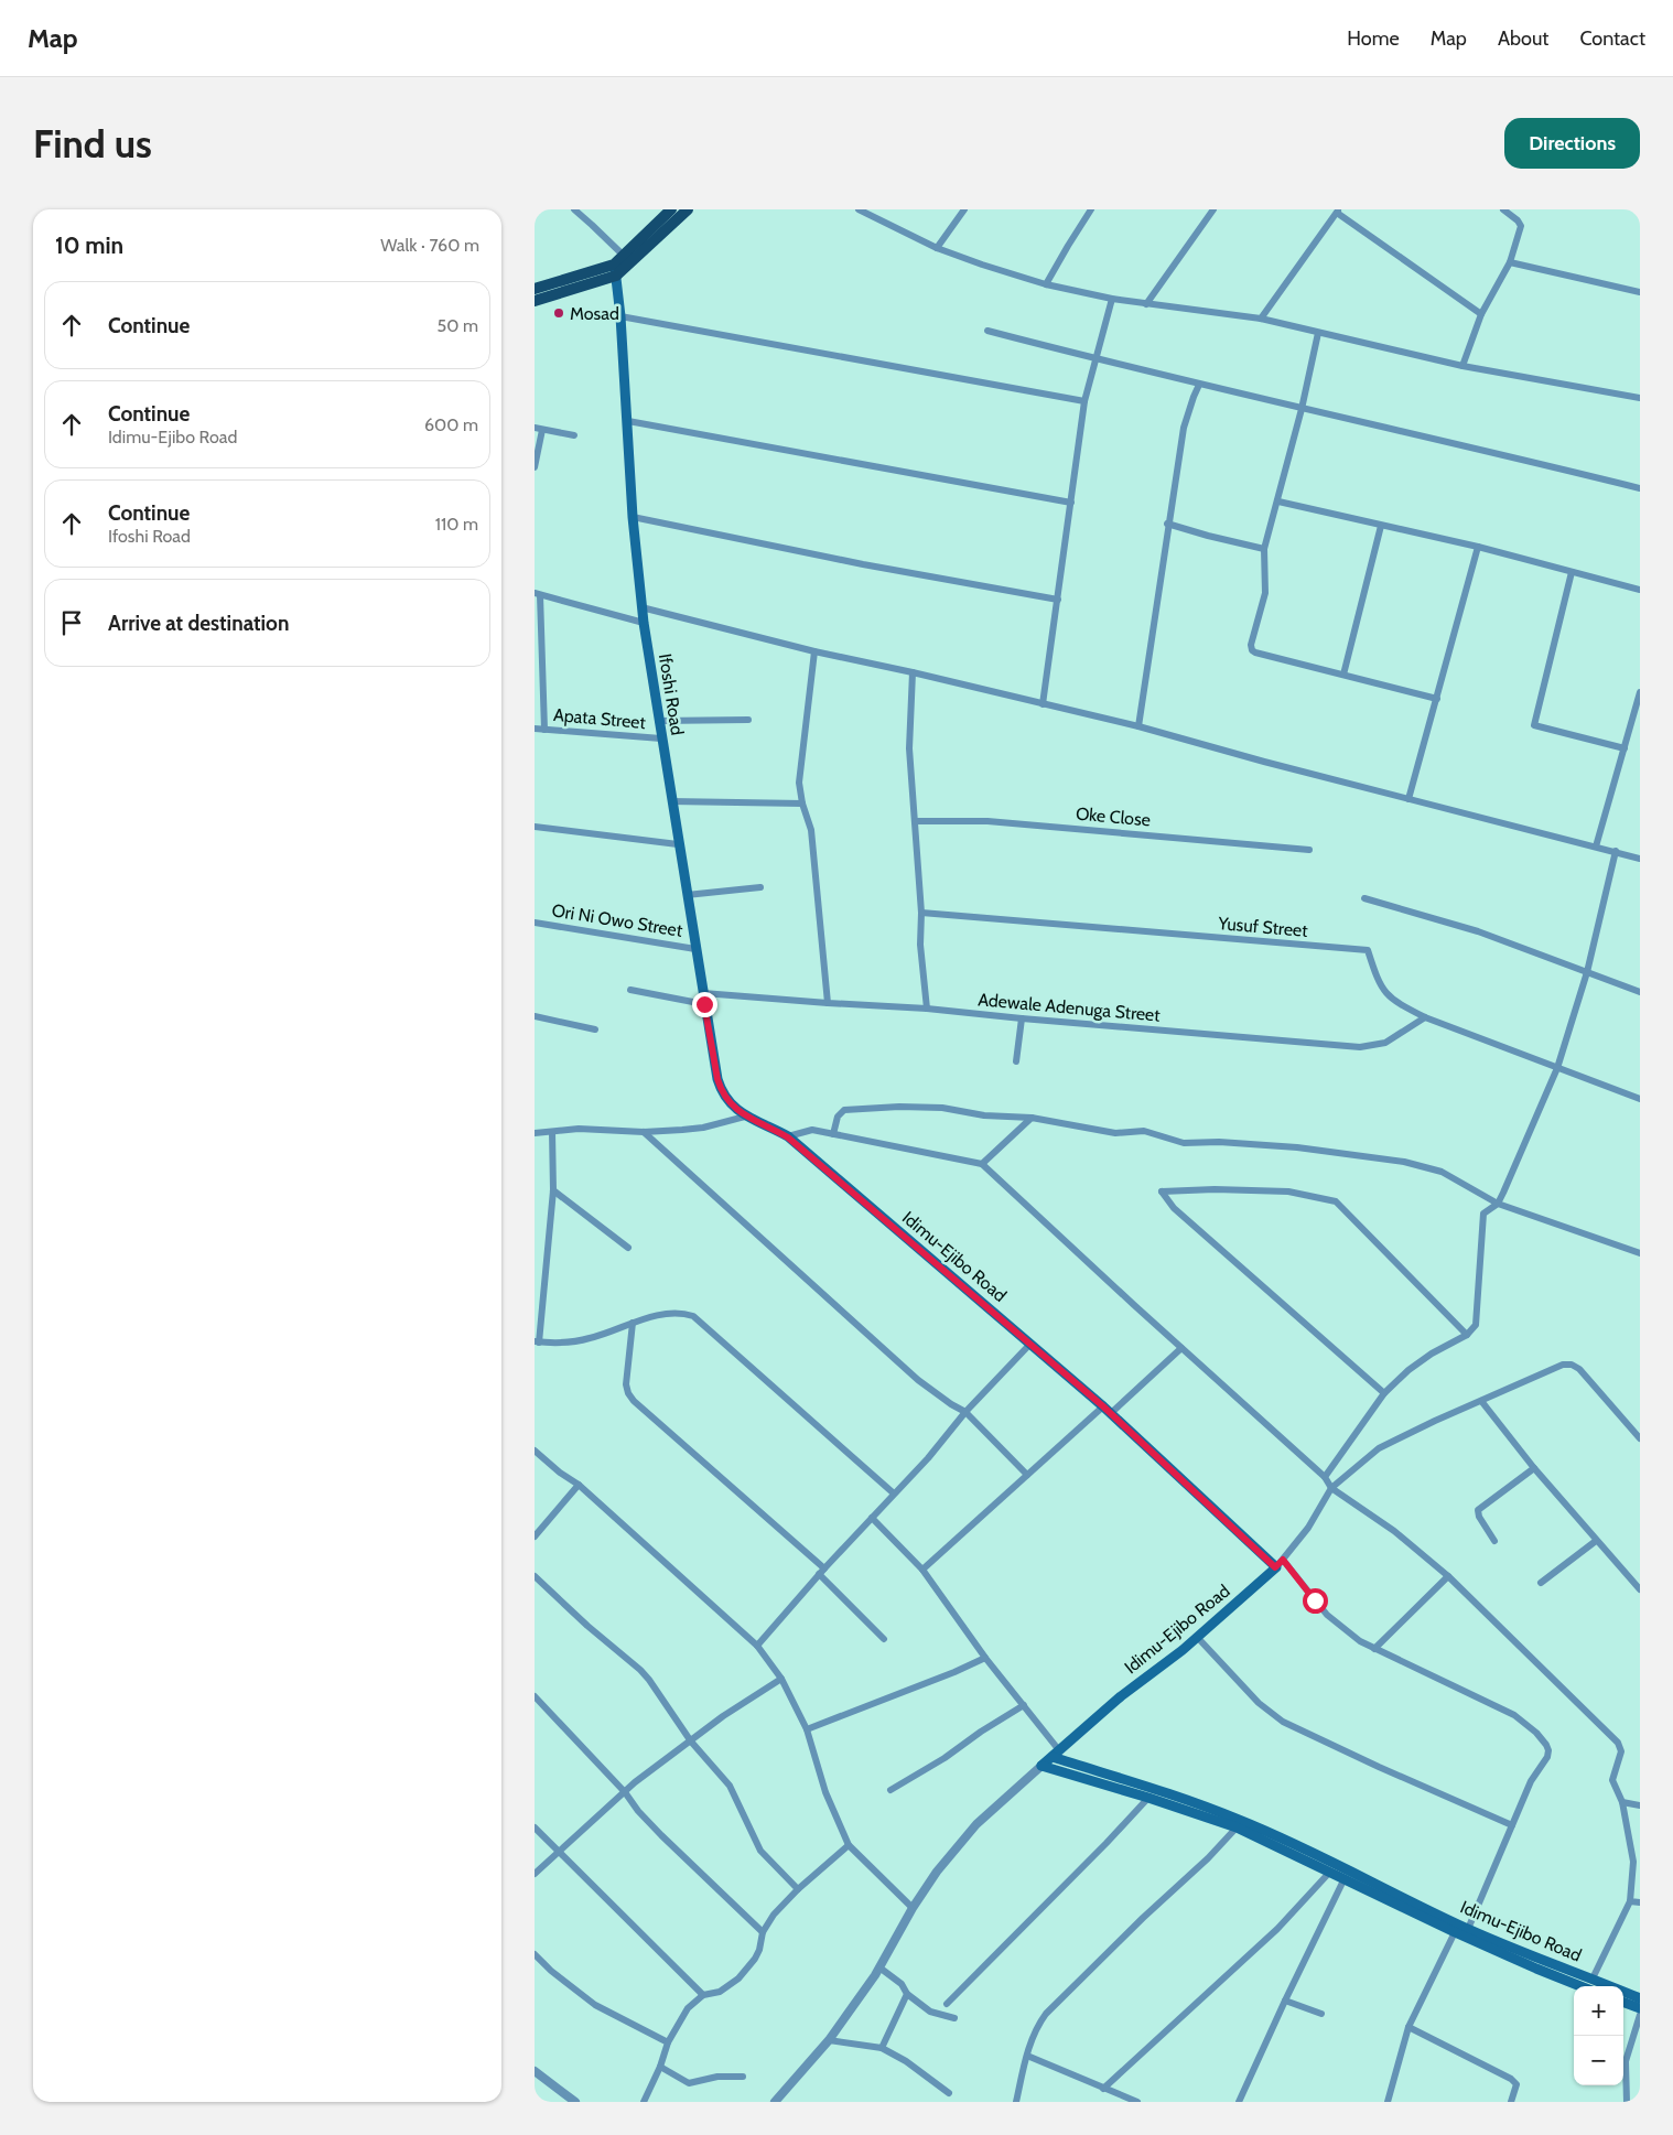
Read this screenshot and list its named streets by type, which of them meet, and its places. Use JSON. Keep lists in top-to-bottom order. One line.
{"streets":{"main road":["Ifoshi Road","Idimu-Ejibo Road"],"street":["Apata Street","Oke Close","Ori Ni Owo Street","Yusuf Street","Adewale Adenuga Street"]},"crossings":[["Ifoshi Road","Apata Street"],["Ifoshi Road","Ori Ni Owo Street"],["Ifoshi Road","Adewale Adenuga Street"],["Ifoshi Road","Idimu-Ejibo Road"],["Yusuf Street","Adewale Adenuga Street"]],"places":["Mosad"],"page":{"header":"Map","nav":["Home","Map","About","Contact"],"buttons":"Directions","title":"Find us","heading":["10 min","Walk · 760 m"],"list":[["Continue","50 m"],["Continue","Idimu-Ejibo Road","600 m"],["Continue","Ifoshi Road","110 m"],"Arrive at destination"],"map_buttons":["+","−"]}}
